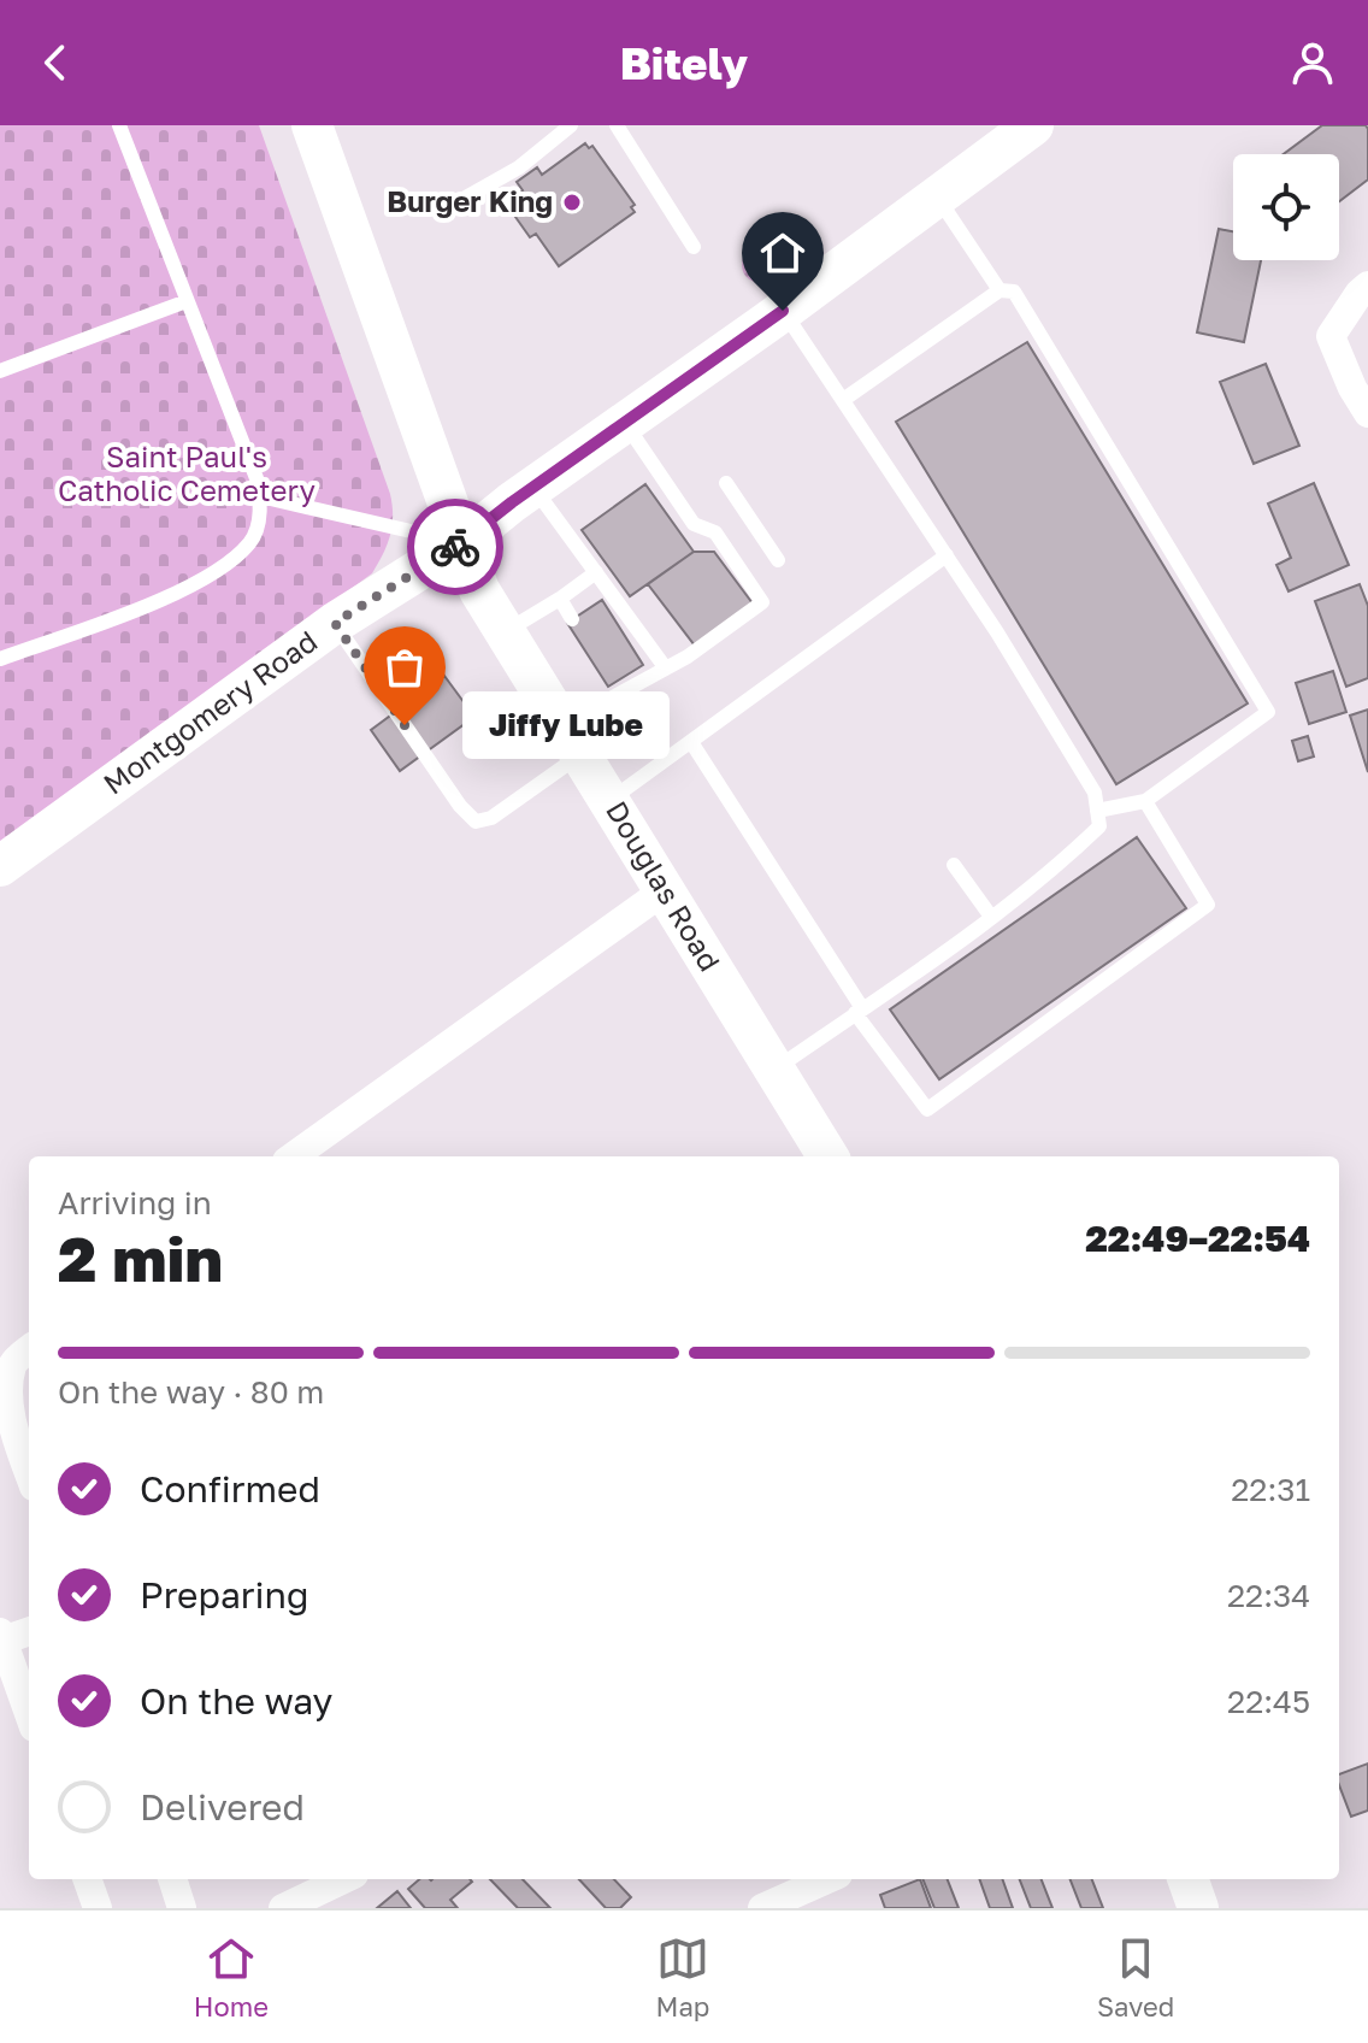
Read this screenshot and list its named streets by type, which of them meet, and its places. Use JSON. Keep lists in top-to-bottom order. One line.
{"streets":{"street":["Montgomery Road","Douglas Road"]},"crossings":[["Montgomery Road","Douglas Road"]],"parks":["Saint Paul's Catholic Cemetery"],"places":["Burger King","Jiffy Lube"],"page":{"header":"Bitely","bubble":"Jiffy Lube","heading":["2 min","Arriving in","22:49–22:54"],"bar":"On the way · 80 m","list":[["Confirmed","22:31"],["Preparing","22:34"],["On the way","22:45"],"Delivered"],"tabs":["Home","Map","Saved"]}}
